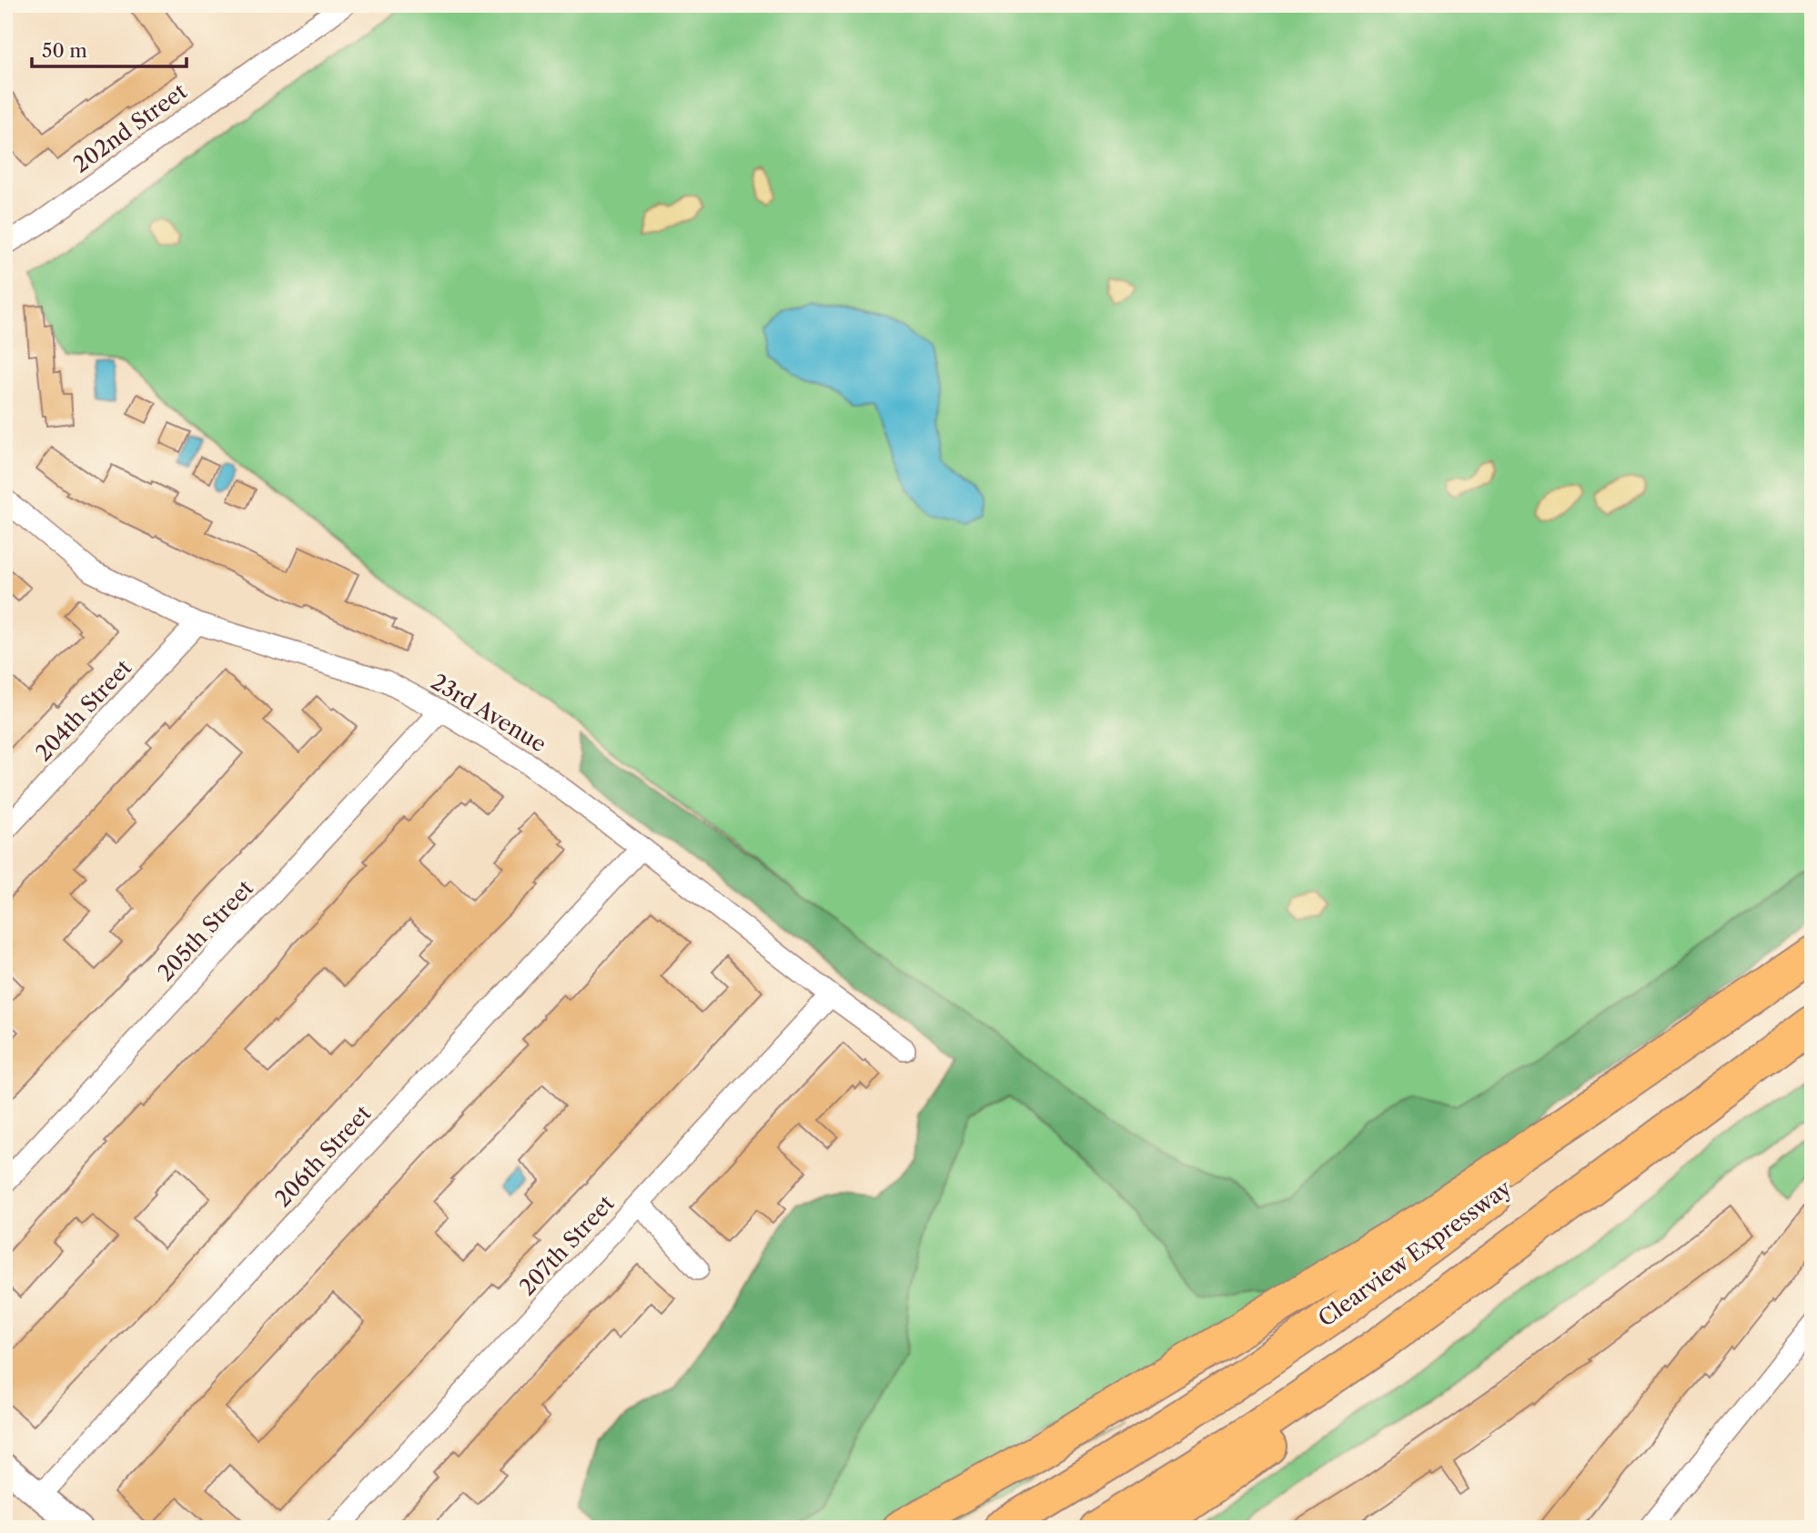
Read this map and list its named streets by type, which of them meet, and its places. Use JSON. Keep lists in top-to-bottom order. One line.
{"streets":{"highway":["Clearview Expressway"],"street":["202nd Street","204th Street","23rd Avenue","205th Street","206th Street","207th Street"]},"crossings":[["204th Street","23rd Avenue"],["23rd Avenue","205th Street"],["23rd Avenue","206th Street"],["23rd Avenue","207th Street"]],"scale_bar":"50 m"}
